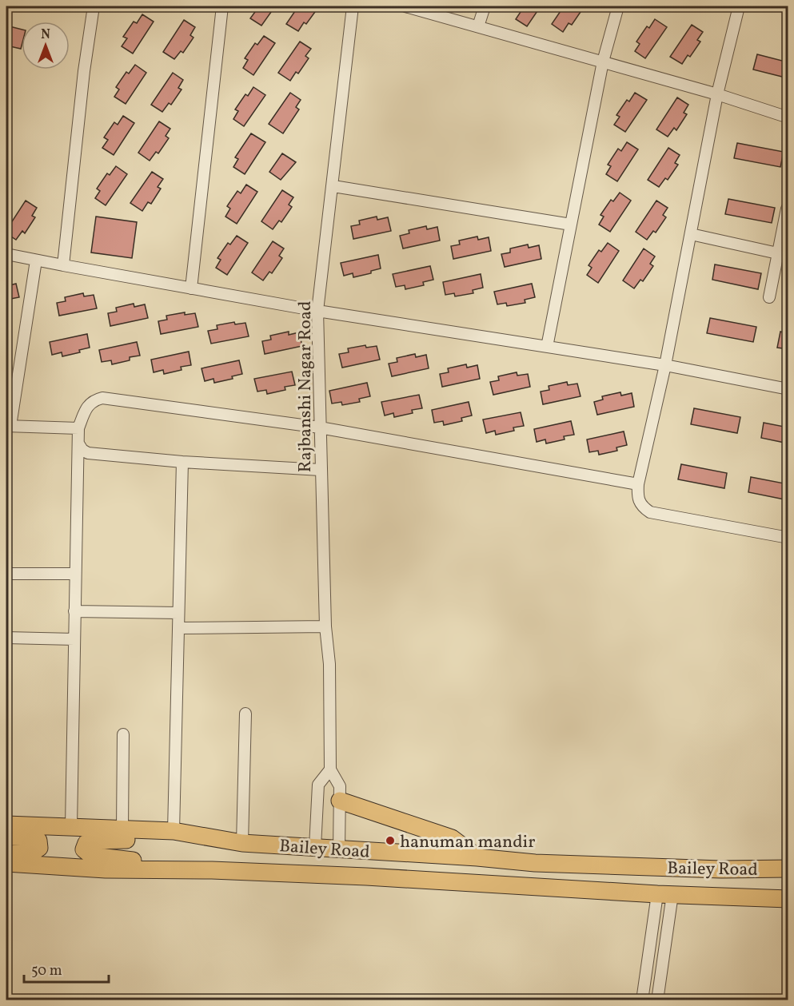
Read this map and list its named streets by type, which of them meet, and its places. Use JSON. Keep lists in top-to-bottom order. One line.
{"streets":{"highway":["Bailey Road"],"street":["Rajbanshi Nagar Road"]},"crossings":[["Rajbanshi Nagar Road","Bailey Road"]],"places":["hanuman mandir"],"scale_bar":"50 m","north":"top"}
